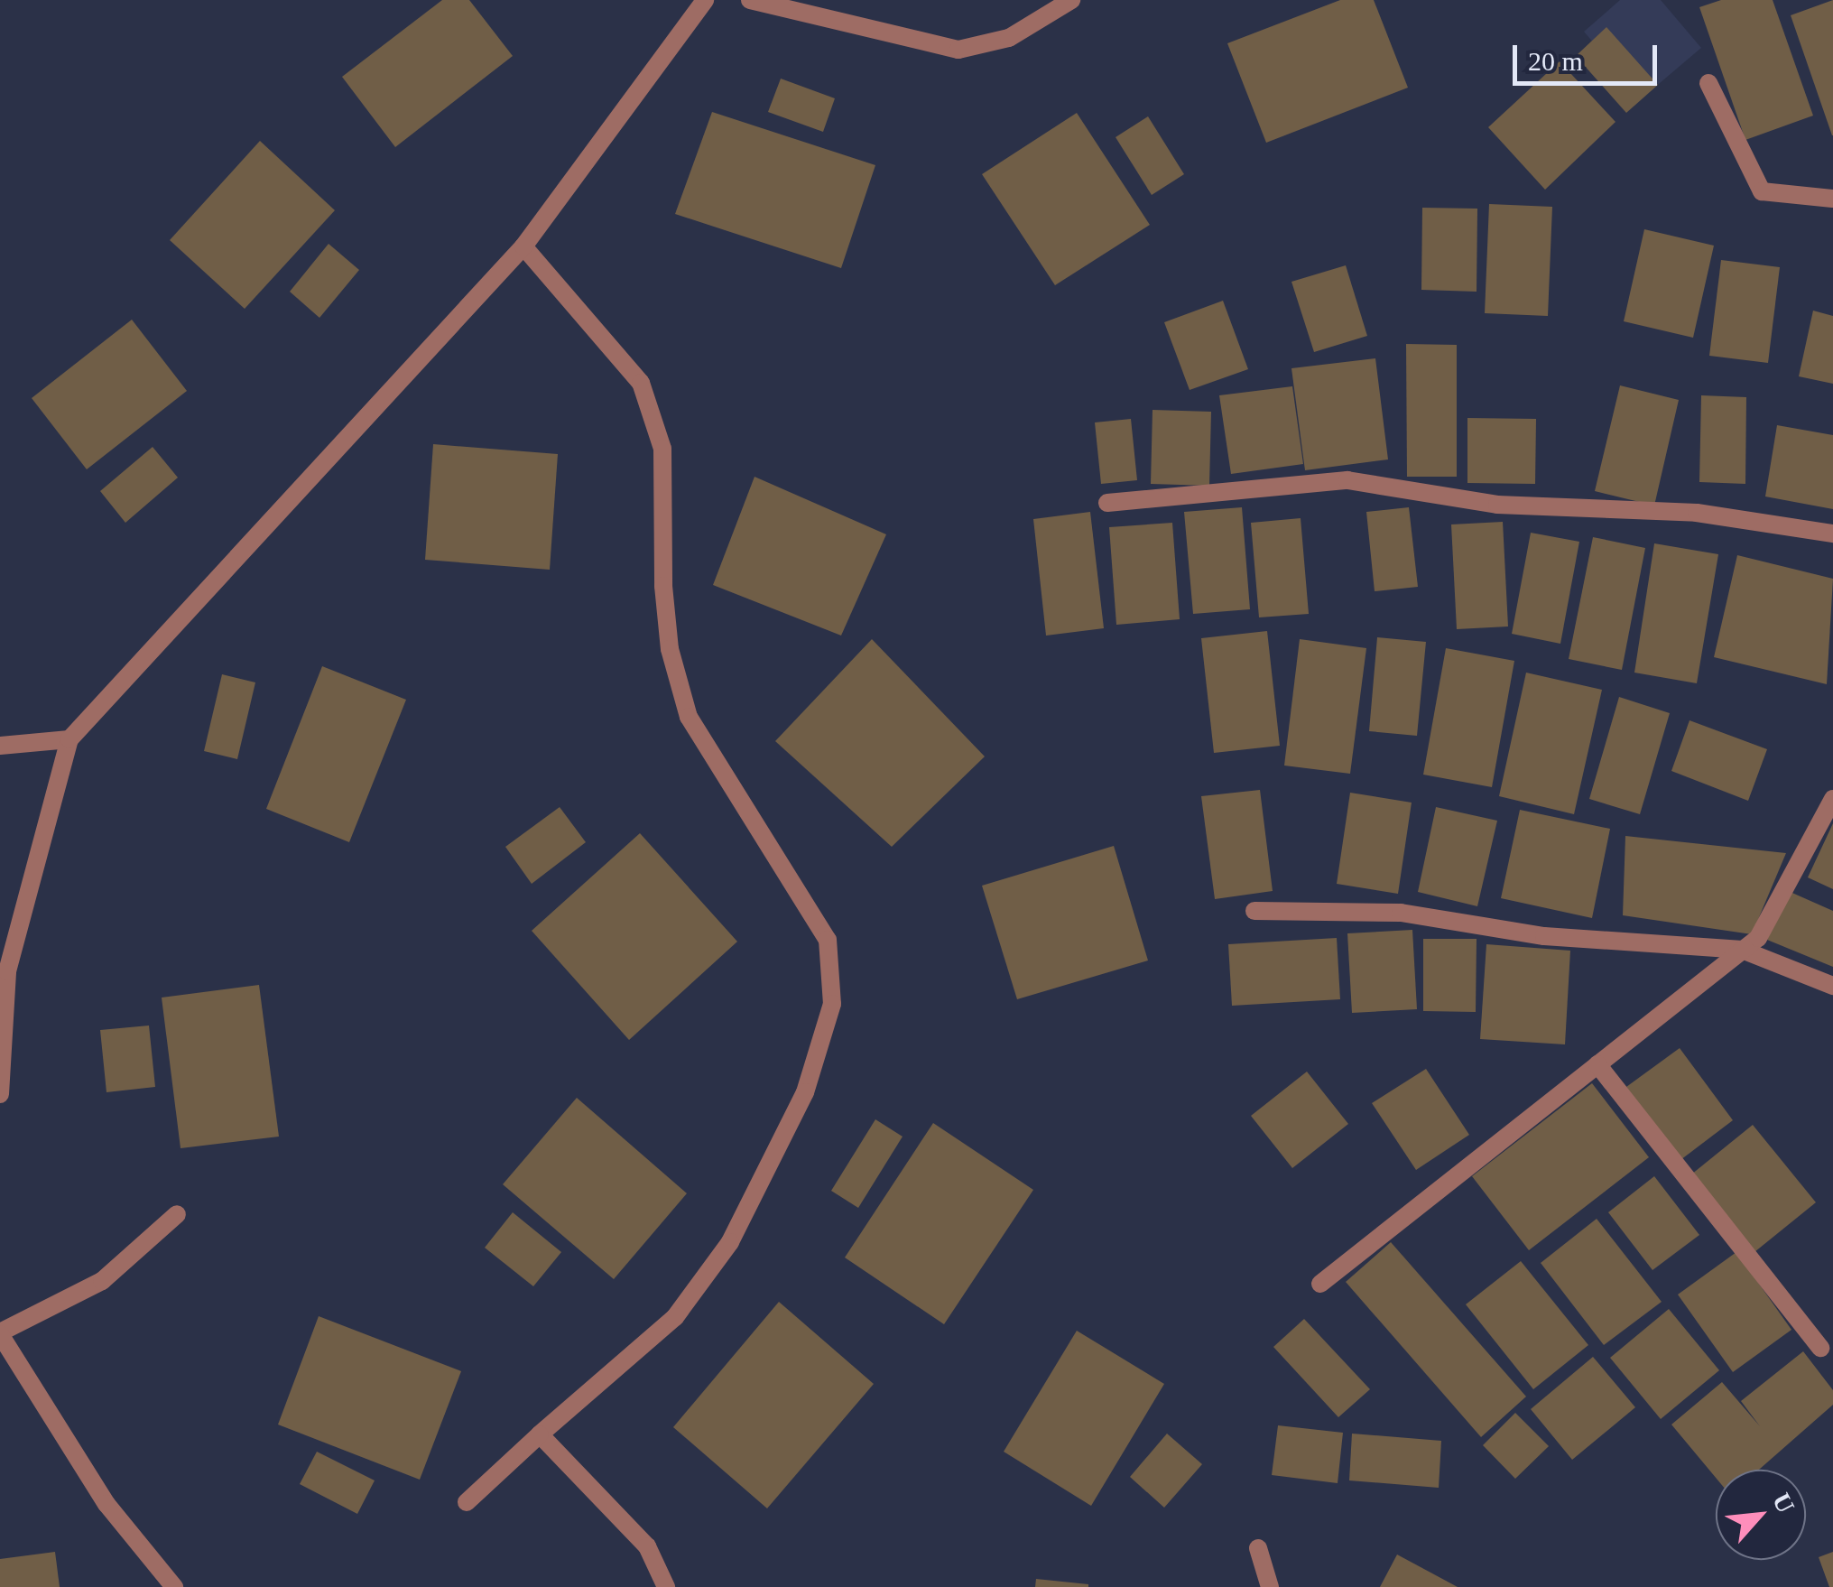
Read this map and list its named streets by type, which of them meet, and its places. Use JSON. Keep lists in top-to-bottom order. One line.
{"scale_bar":"20 m","north":"top right"}
